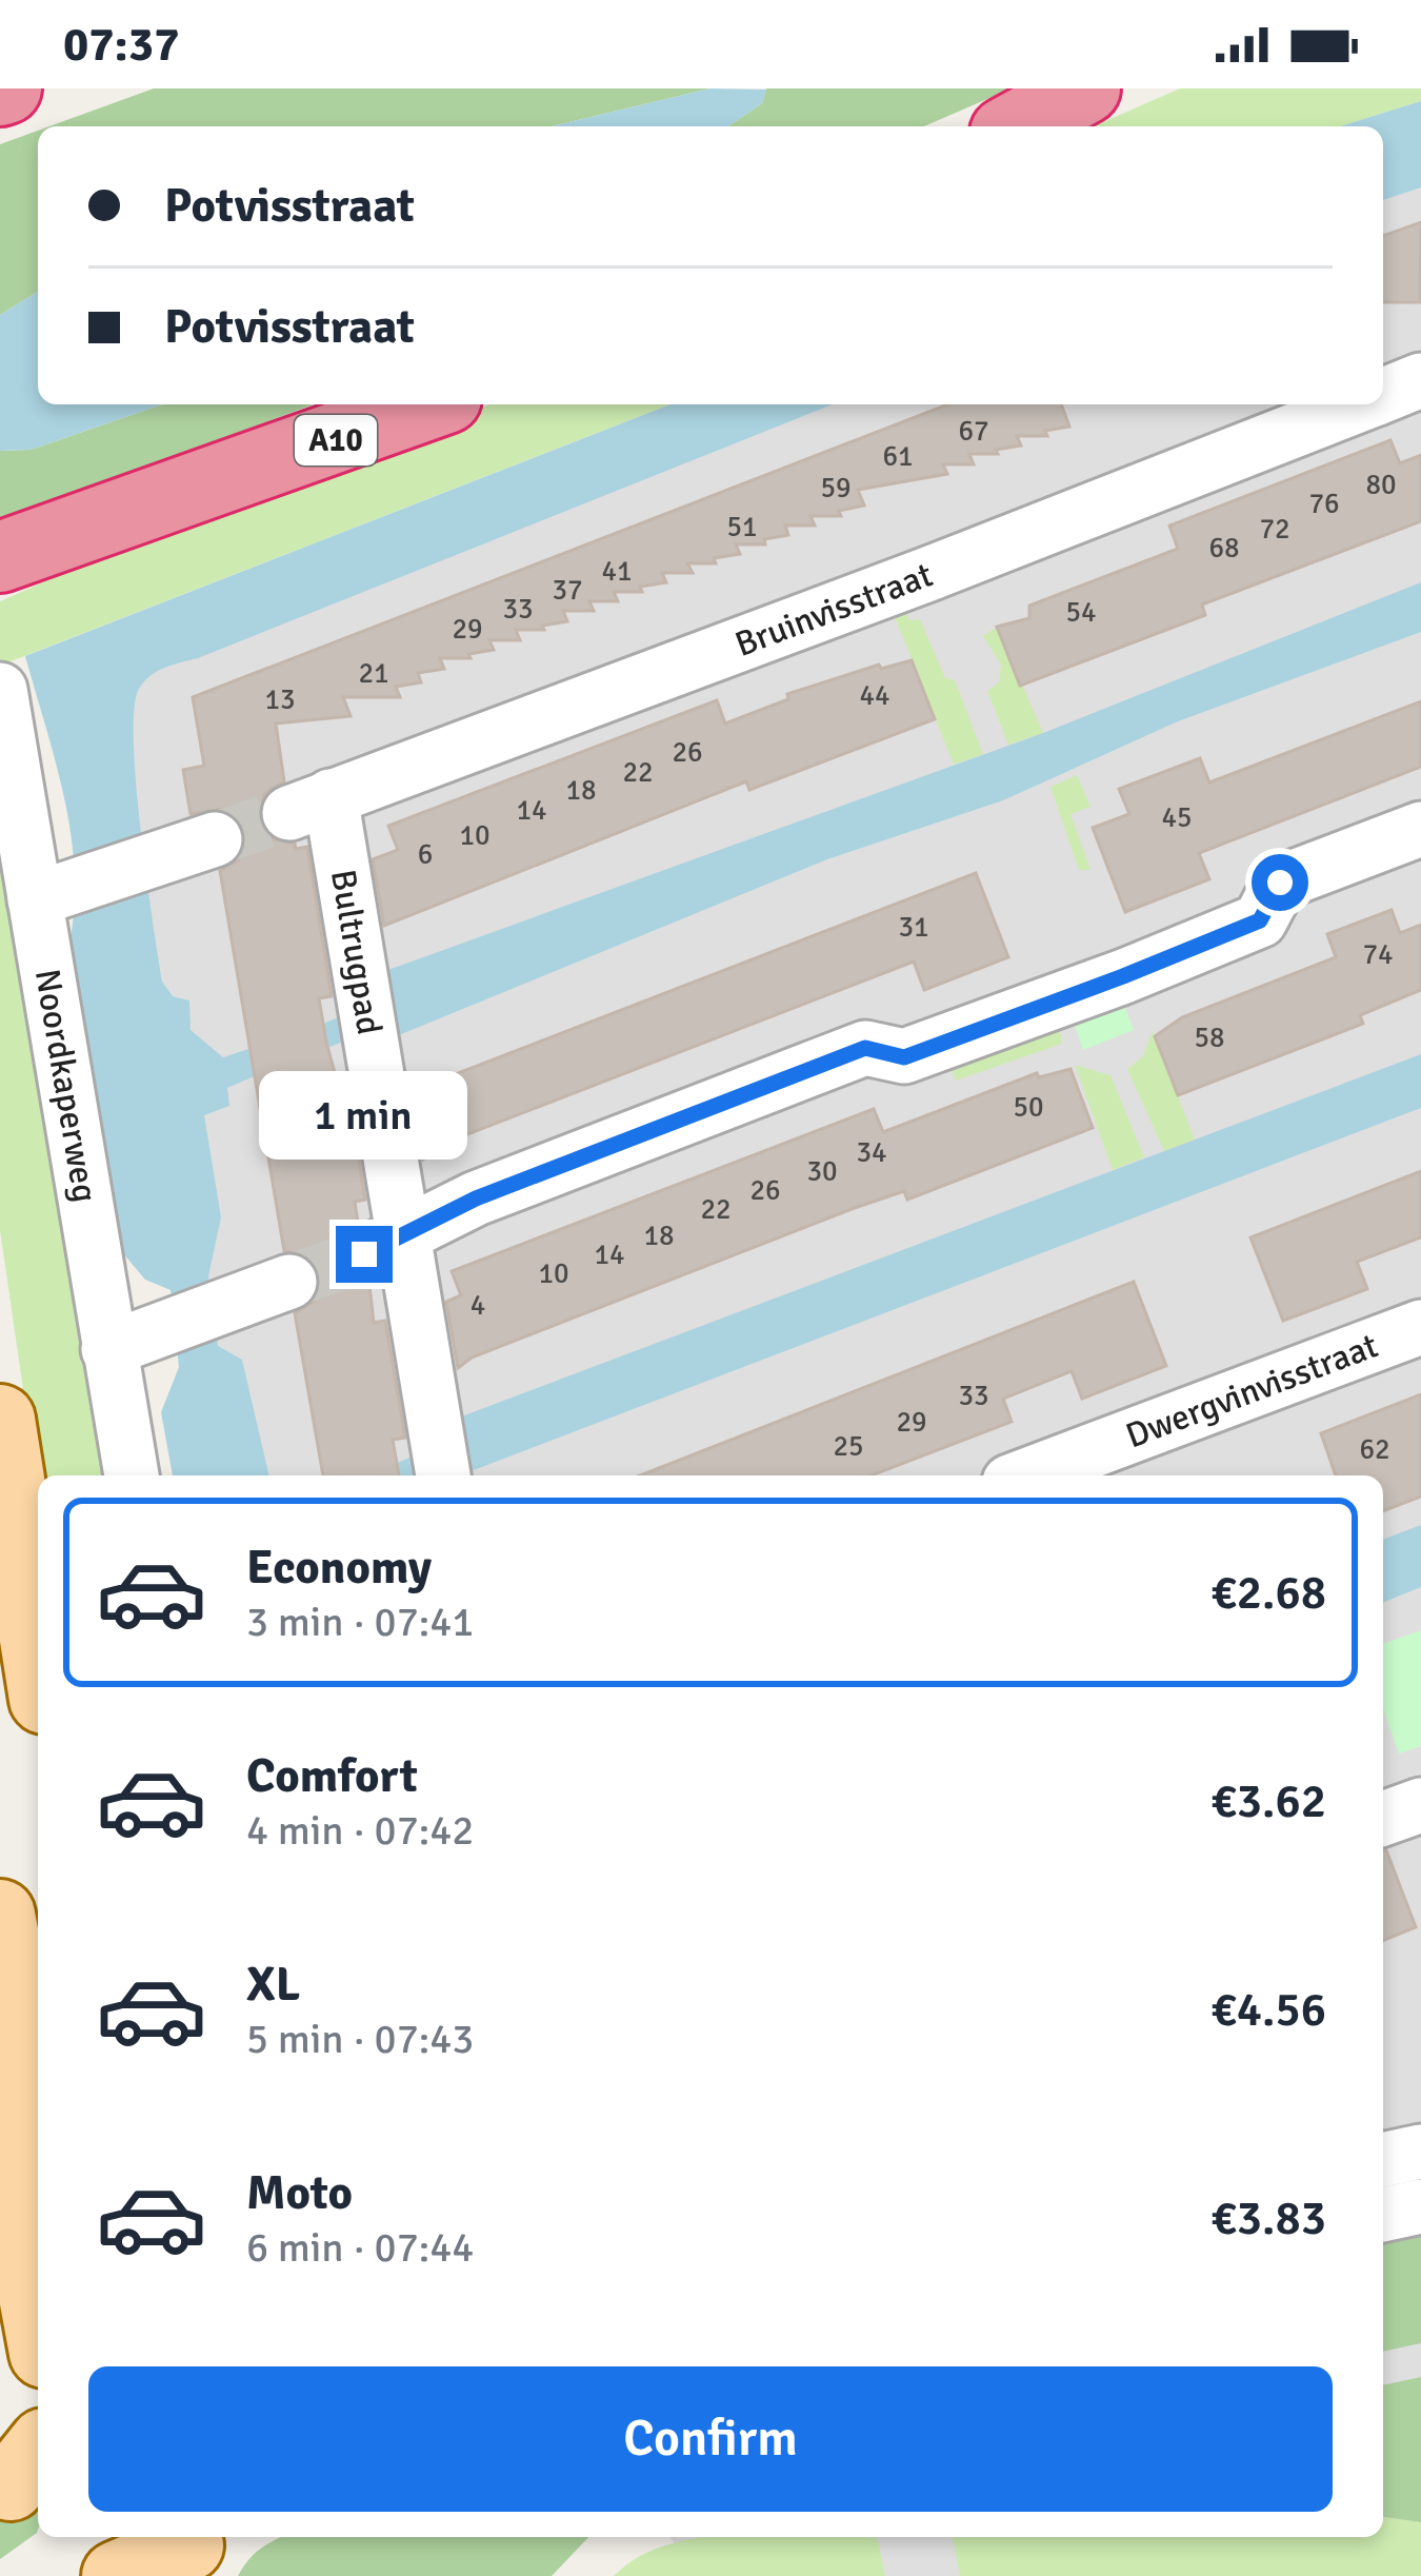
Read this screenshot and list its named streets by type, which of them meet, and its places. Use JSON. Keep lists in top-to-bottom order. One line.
{"streets":{"highway":["A10"],"street":["Bruinvisstraat","Bultrugpad","Noordkaperweg","Dwergvinvisstraat"]},"crossings":[["Bruinvisstraat","Bultrugpad"]],"house_numbers":["67","61","80","59","76","51","72","68","41","37","33","54","29","21","44","13","26","22","18","14","45","10","6","31","74","58","50","34","30","26","22","18","14","10","4","33","29","25","62"],"page":{"status":"07:37","banner":["Potvisstraat","Potvisstraat"],"bubble":"1 min","list":[{"name":"Economy","note":"3 min · 07:41","value":"€2.68"},{"name":"Comfort","note":"4 min · 07:42","value":"€3.62"},{"name":"XL","note":"5 min · 07:43","value":"€4.56"},{"name":"Moto","note":"6 min · 07:44","value":"€3.83"}],"buttons":"Confirm"}}
